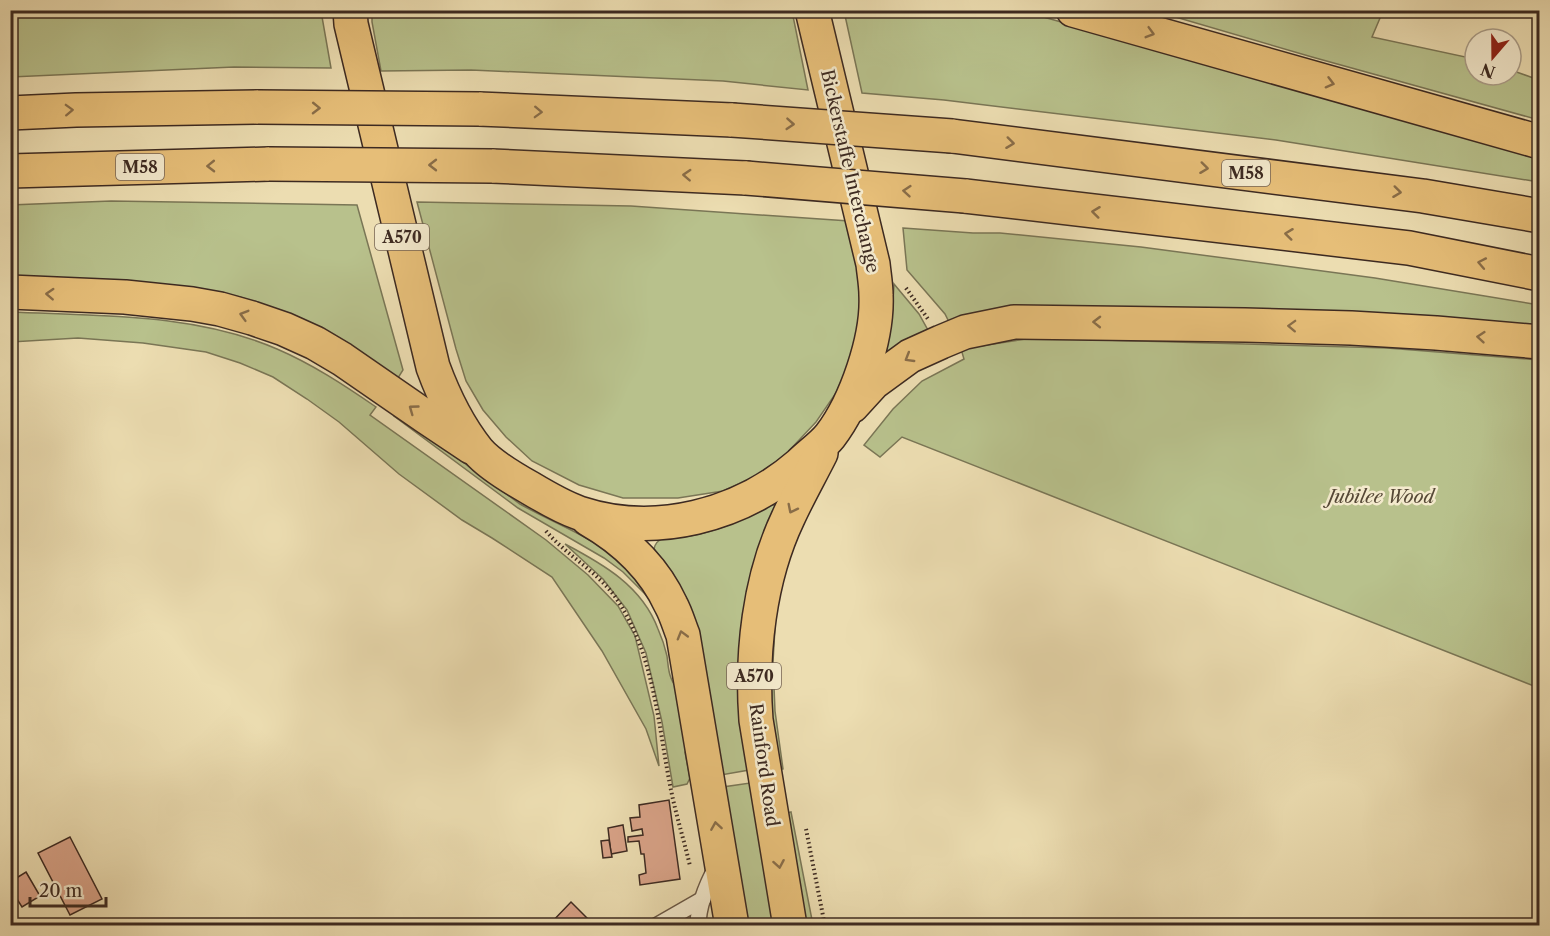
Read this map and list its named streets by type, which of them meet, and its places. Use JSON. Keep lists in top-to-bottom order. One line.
{"streets":{"highway":["M58","Bickerstaffe Interchange","A570","Rainford Road"]},"crossings":[["Bickerstaffe Interchange","A570"],["Bickerstaffe Interchange","Rainford Road"]],"one_way":["Rainford Road"],"parks":["Jubilee Wood"],"scale_bar":"20 m","north":"bottom"}
